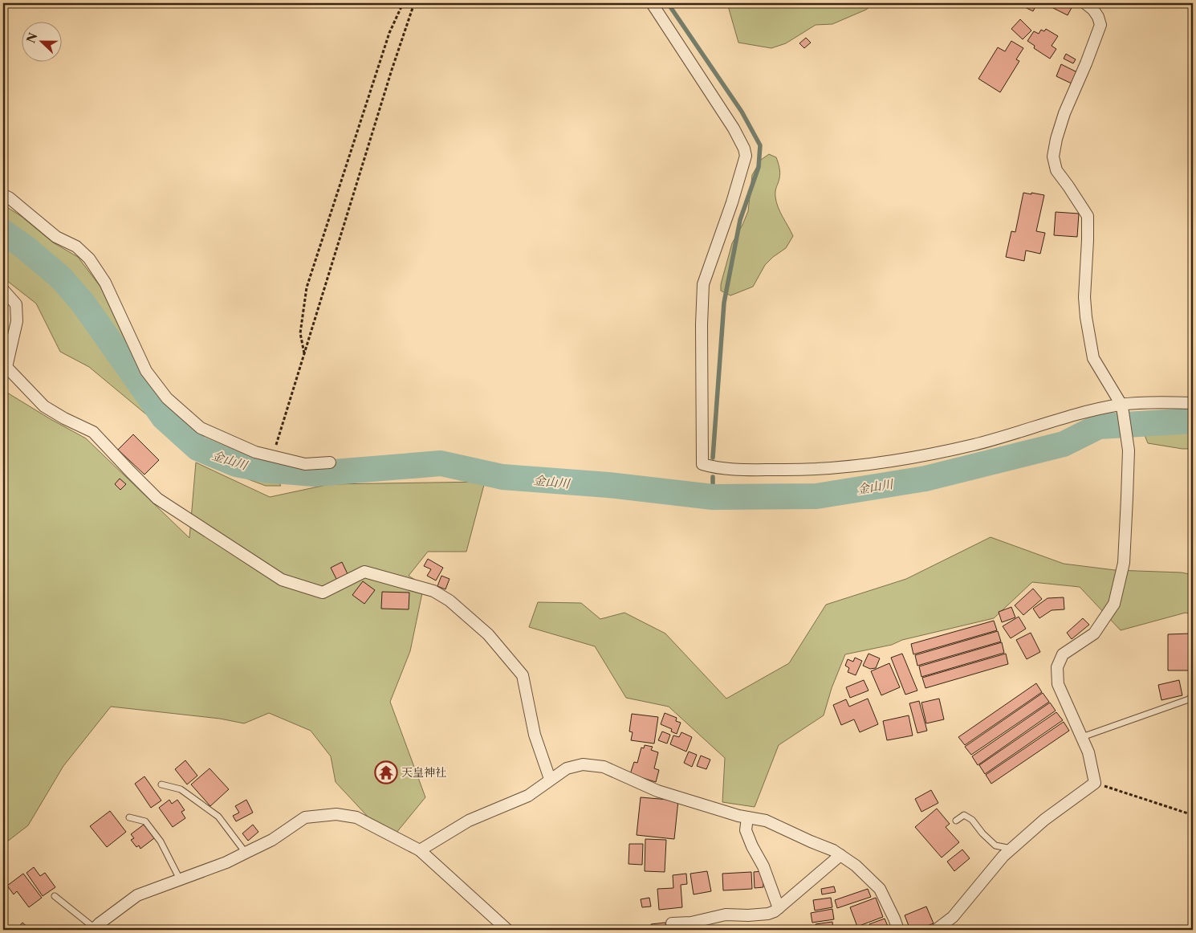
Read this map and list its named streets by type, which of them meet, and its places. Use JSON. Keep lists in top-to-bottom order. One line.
{"water":["金山川"],"places":{"temple":["天皇神社"]},"north":"left"}
